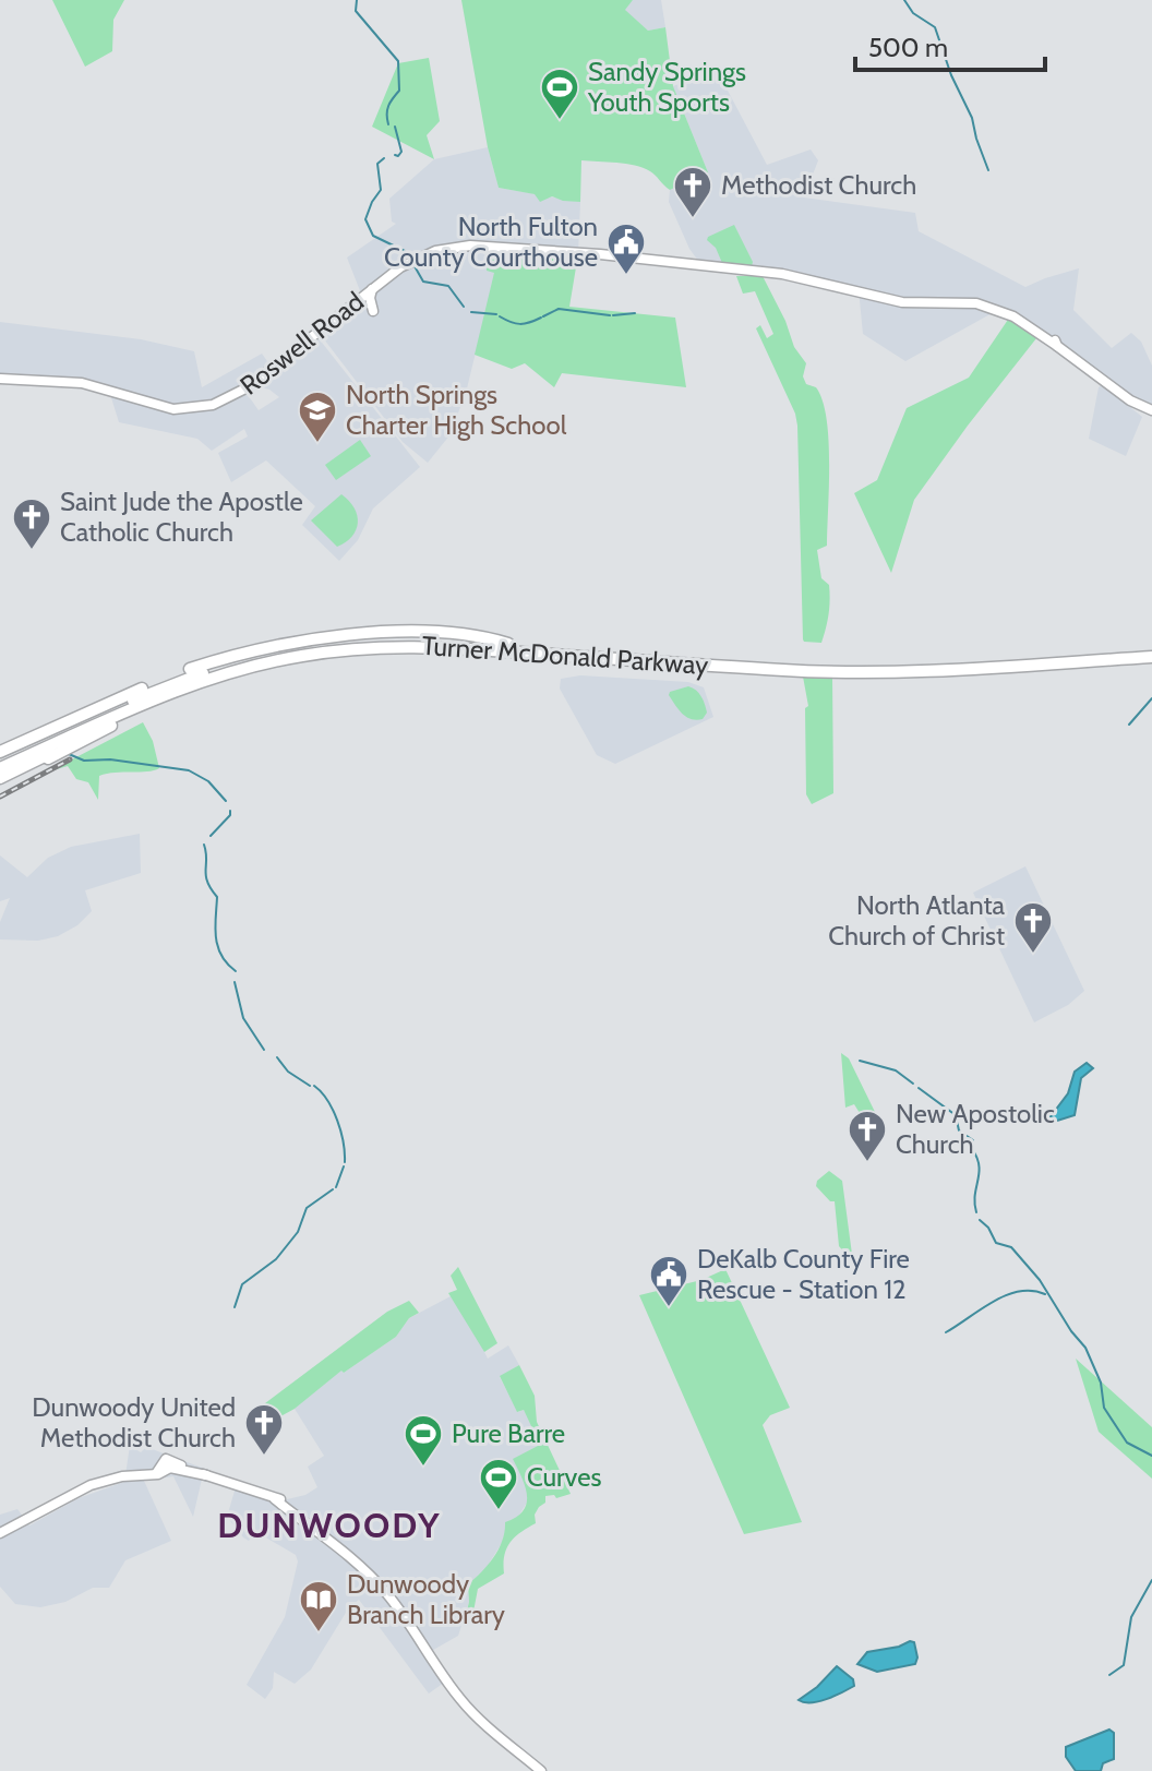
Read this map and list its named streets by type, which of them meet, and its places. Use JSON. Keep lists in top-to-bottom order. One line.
{"streets":{"highway":["Turner McDonald Parkway"],"main road":["Roswell Road"]},"districts":["DUNWOODY"],"places":{"sports":["Sandy Springs Youth Sports","Pure Barre","Curves"],"church":["Methodist Church","Saint Jude the Apostle Catholic Church","North Atlanta Church of Christ","New Apostolic Church","Dunwoody United Methodist Church"],"public building":["North Fulton County Courthouse","DeKalb County Fire Rescue - Station 12"],"school or university":["North Springs Charter High School"],"library":["Dunwoody Branch Library"]},"scale_bar":"500 m"}
